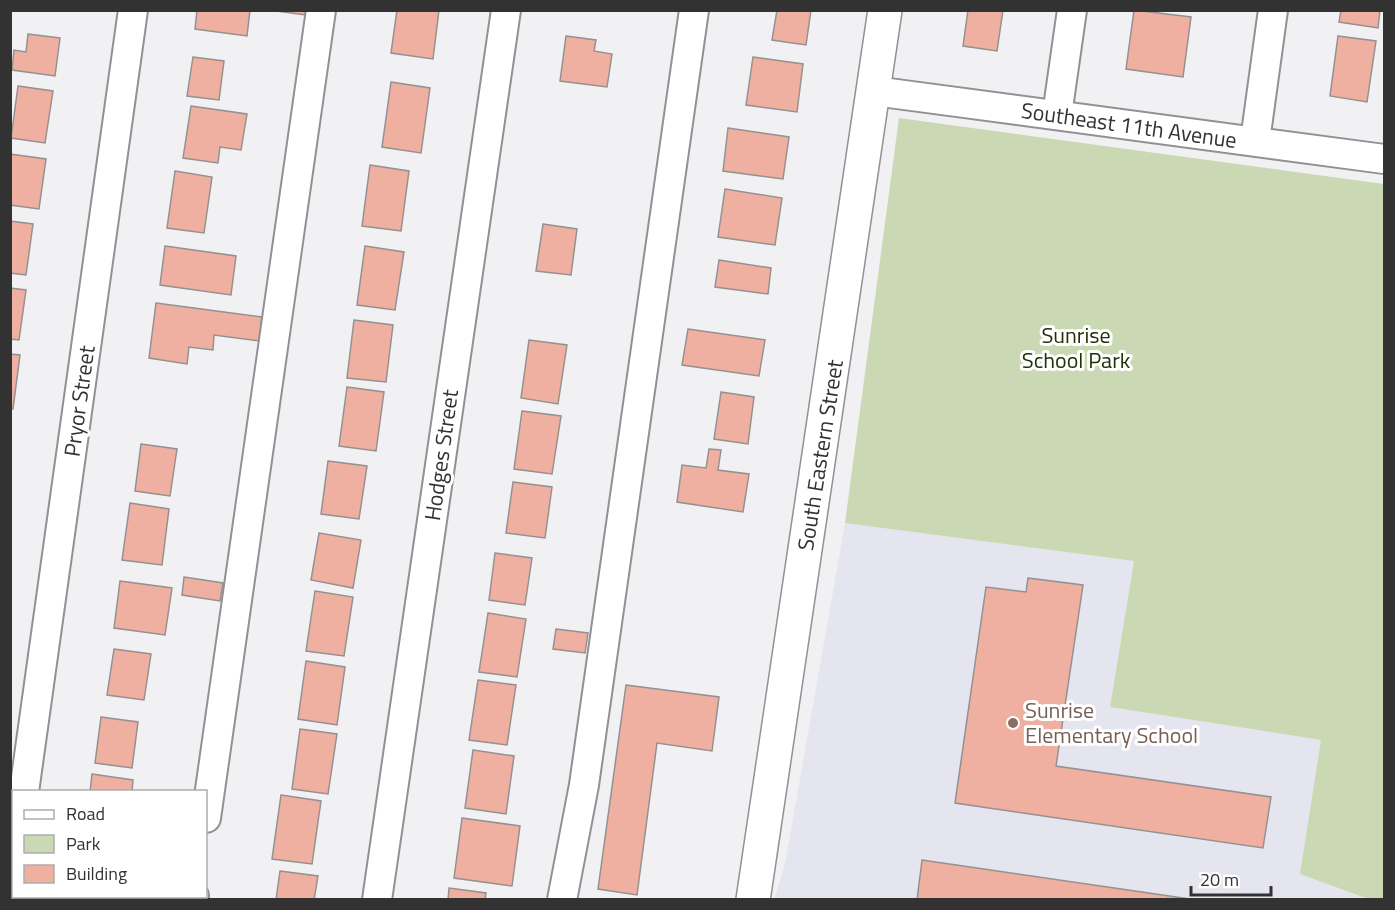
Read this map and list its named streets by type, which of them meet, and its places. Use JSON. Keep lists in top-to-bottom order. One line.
{"streets":{"main road":["South Eastern Street"],"street":["Southeast 11th Avenue","Pryor Street","Hodges Street"]},"crossings":[["Southeast 11th Avenue","South Eastern Street"]],"parks":["Sunrise School Park"],"places":["Sunrise Elementary School"],"legend":["Road","Park","Building"],"scale_bar":"20 m"}
